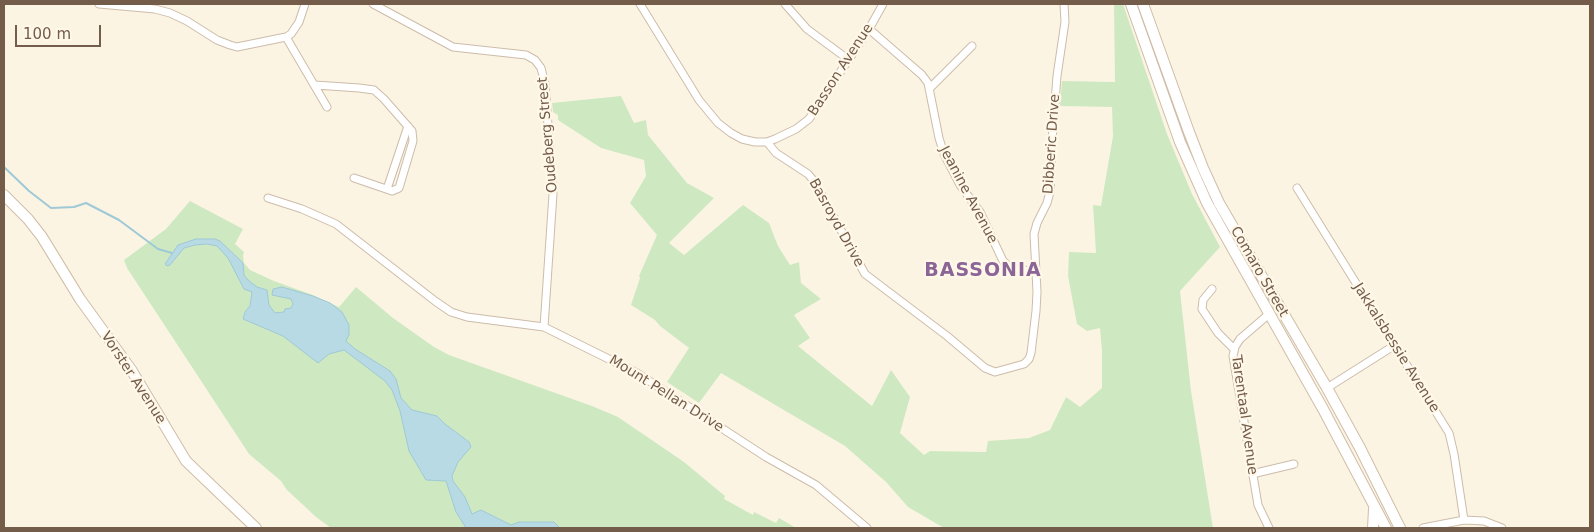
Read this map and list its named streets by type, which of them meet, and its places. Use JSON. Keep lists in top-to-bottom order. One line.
{"streets":{"street":["Basson Avenue","Oudeberg Street","Dibberic Drive","Jeanine Avenue","Basroyd Drive","Comaro Street","Jakkalsbessie Avenue","Vorster Avenue","Mount Pellan Drive","Tarentaal Avenue"]},"crossings":[["Basson Avenue","Jeanine Avenue"],["Basson Avenue","Basroyd Drive"],["Oudeberg Street","Mount Pellan Drive"],["Dibberic Drive","Jeanine Avenue"],["Dibberic Drive","Basroyd Drive"],["Comaro Street","Tarentaal Avenue"]],"districts":["BASSONIA"],"scale_bar":"100 m"}
